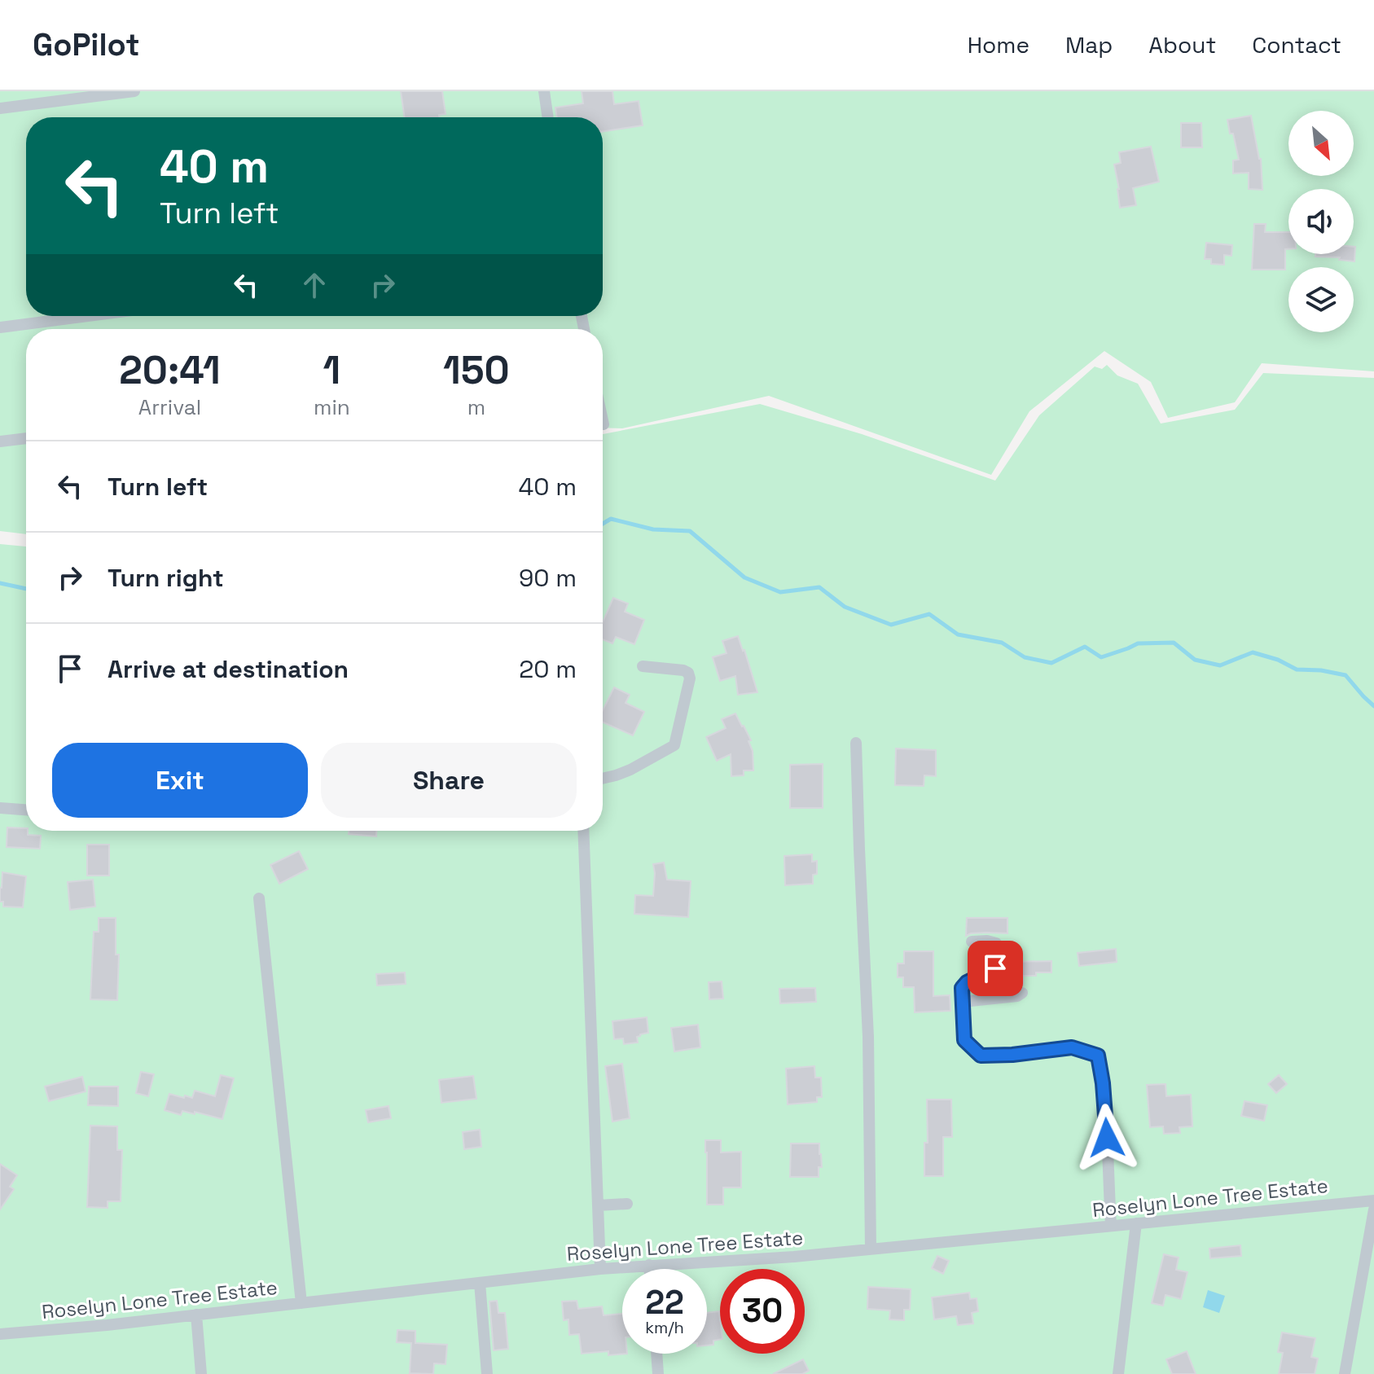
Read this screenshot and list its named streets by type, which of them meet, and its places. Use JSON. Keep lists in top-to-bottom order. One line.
{"streets":{"street":["Roselyn Lone Tree Estate"]},"north":"bottom right","page":{"header":"GoPilot","nav":["Home","Map","About","Contact"],"turn":["40 m","Turn left"],"eta":["20:41","Arrival","1","min","150","m"],"list":[{"name":"Turn left","value":"40 m"},{"name":"Turn right","value":"90 m"},{"name":"Arrive at destination","value":"20 m"}],"buttons":["Exit","Share"],"speed":"22 km/h","limit":"30"}}
